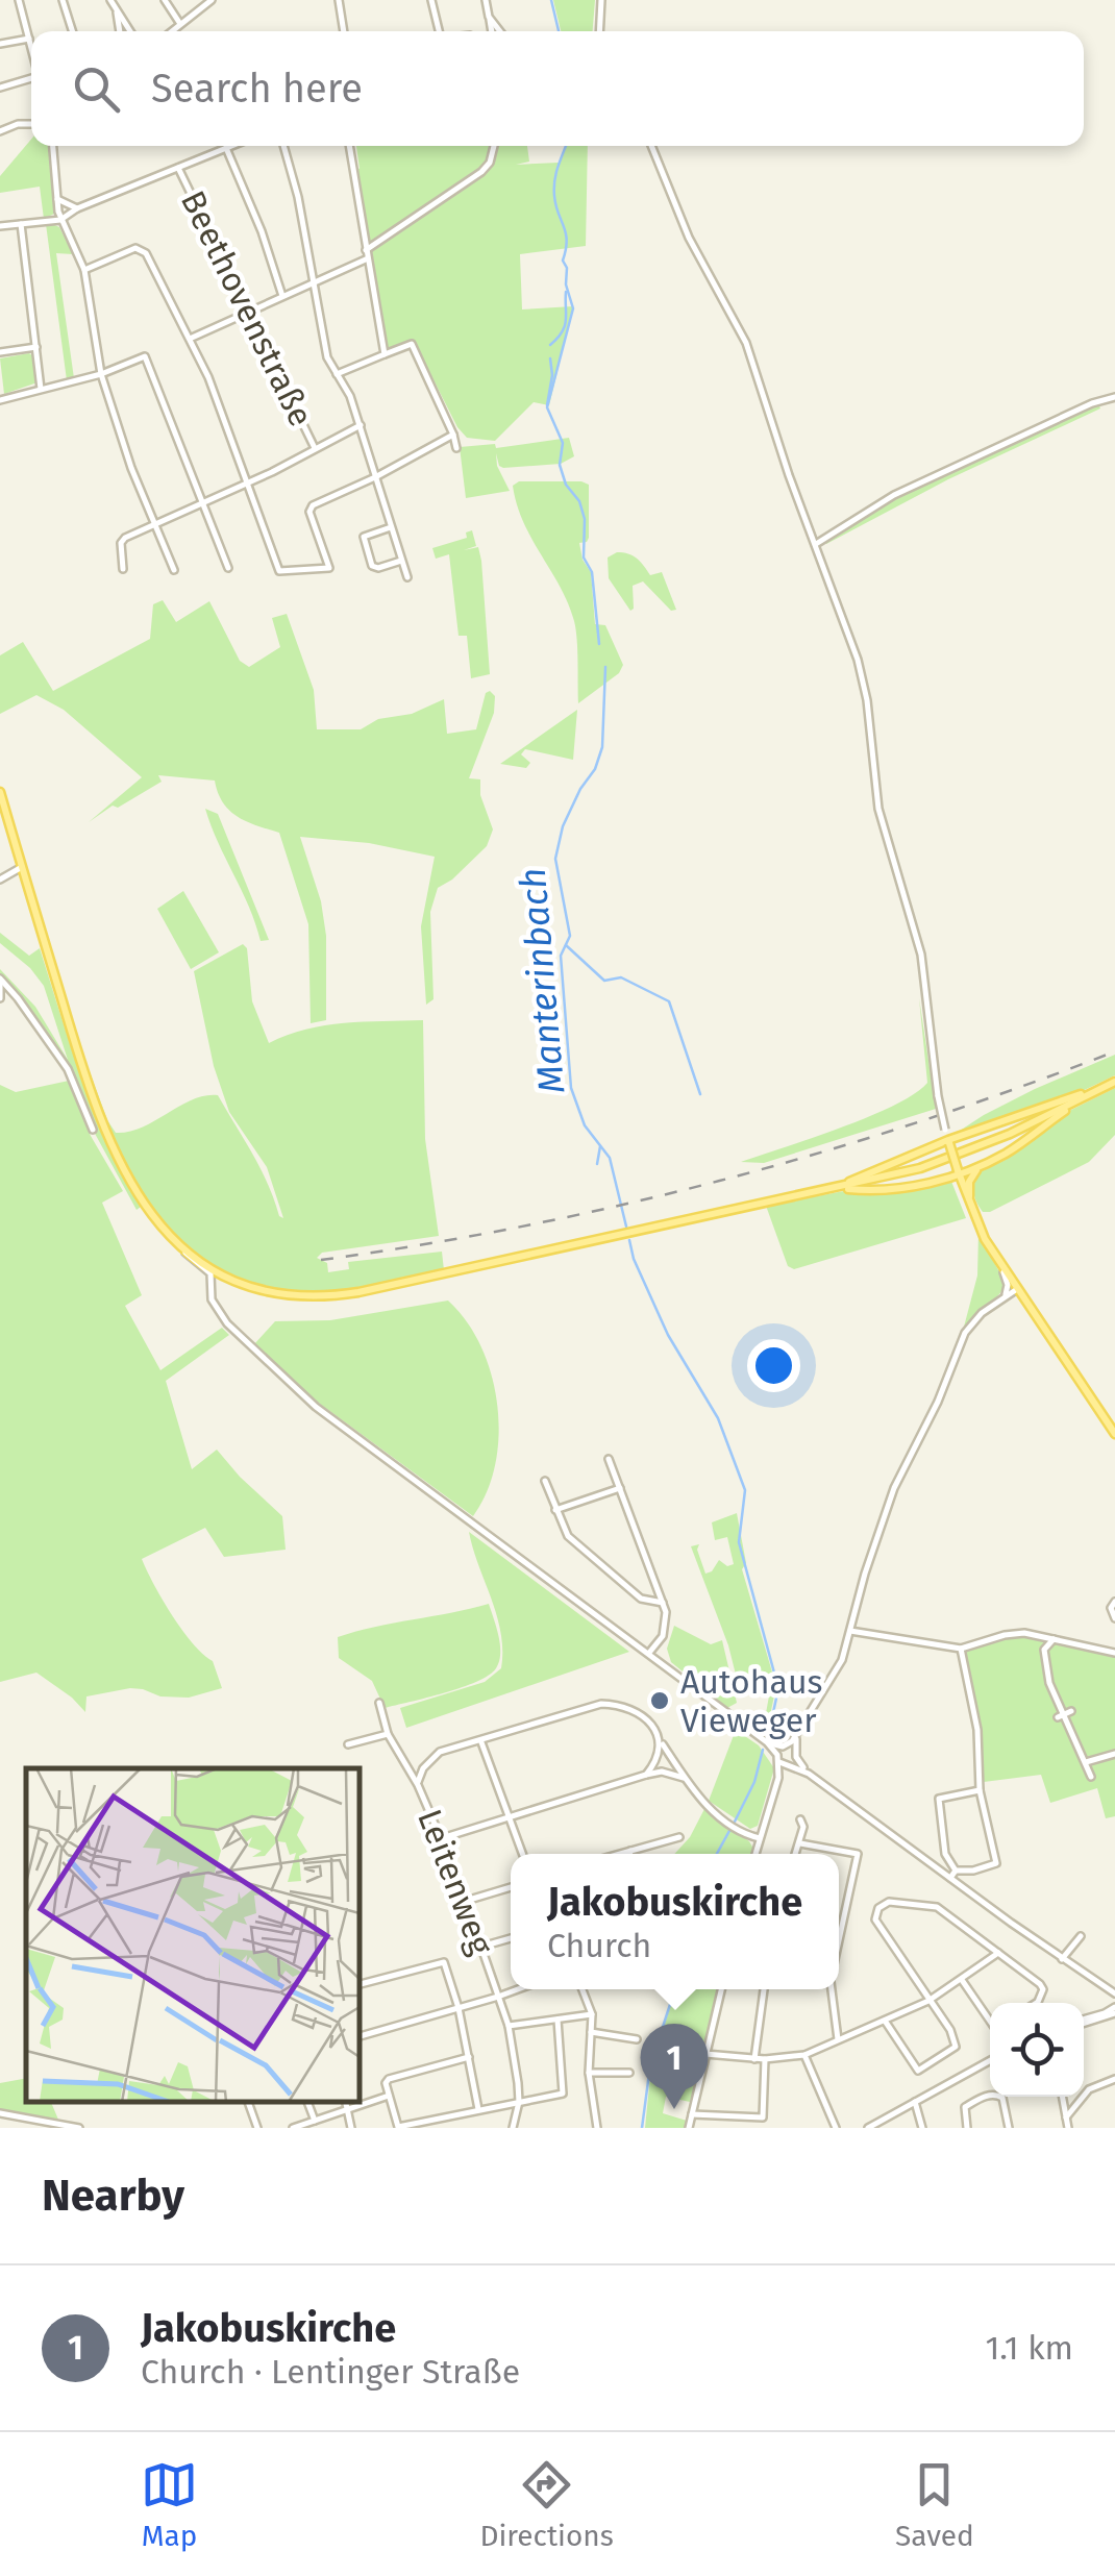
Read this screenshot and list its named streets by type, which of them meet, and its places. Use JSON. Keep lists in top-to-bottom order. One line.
{"streets":{"street":["Beethovenstraße","Leitenweg"]},"water":["Manterinbach"],"places":["Autohaus Vieweger"],"page":{"search":"Search here","popup":["Jakobuskirche","Church"],"pins":"1","heading":"Nearby","list":[{"mark":"1","name":"Jakobuskirche","note":"Church · Lentinger Straße","value":"1.1 km"}],"nav":["Map","Directions","Saved"]}}
